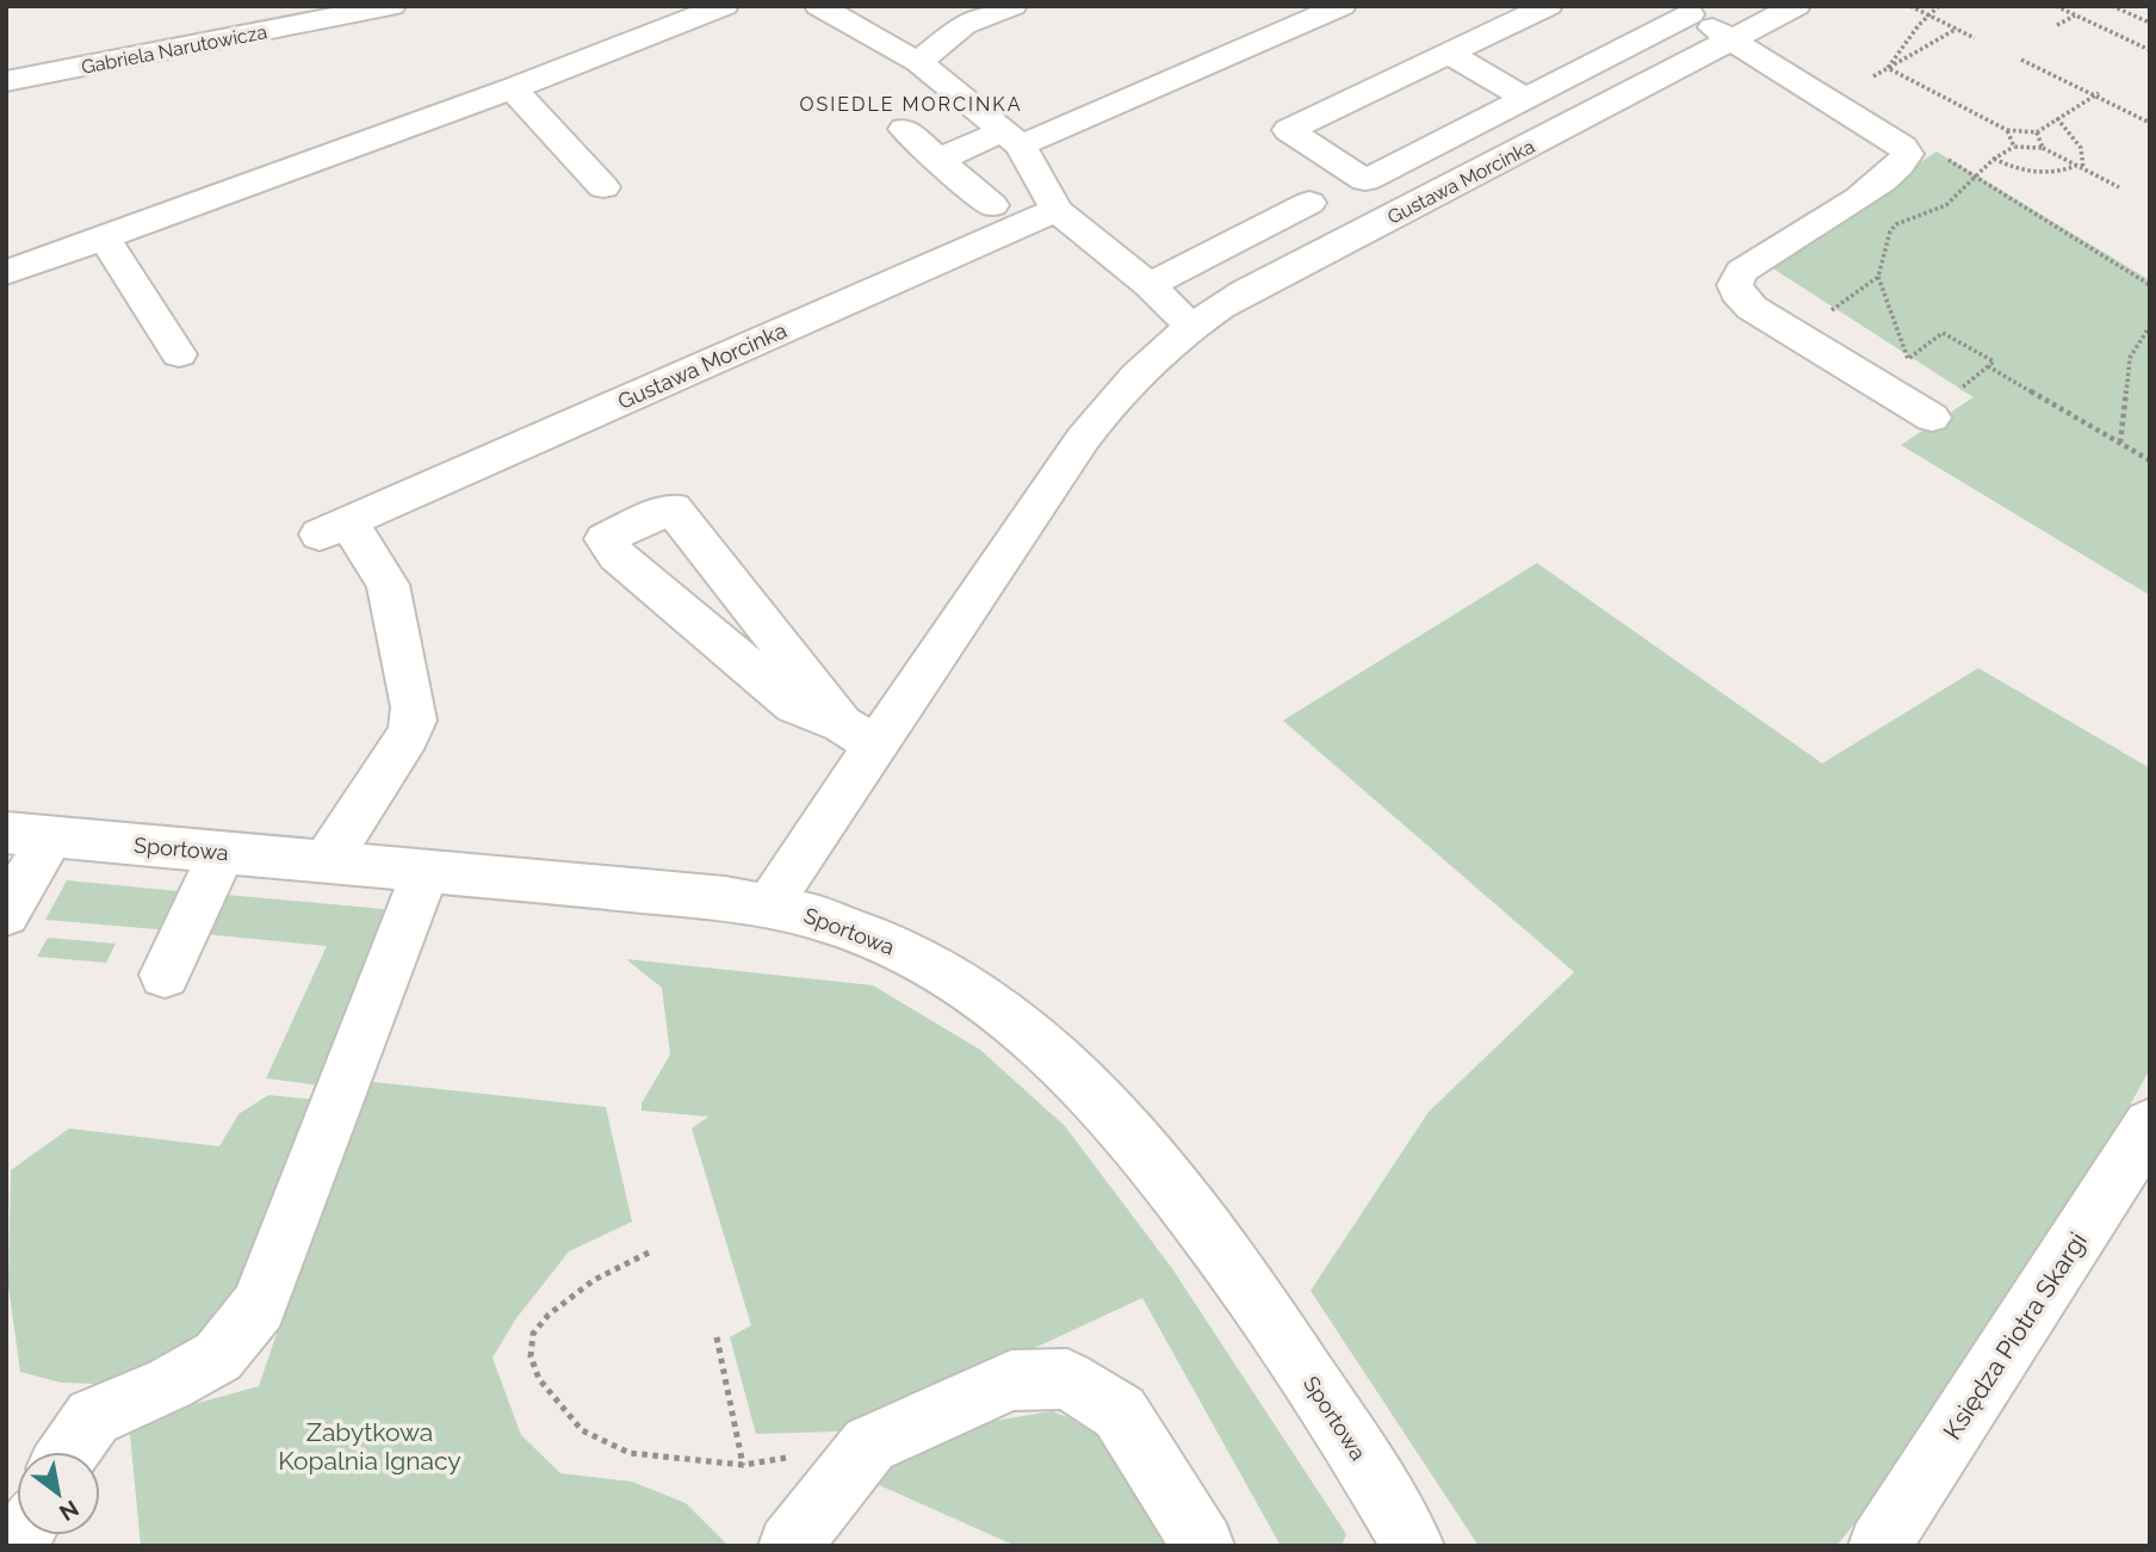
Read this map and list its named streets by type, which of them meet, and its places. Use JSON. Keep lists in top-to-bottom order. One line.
{"streets":{"street":["Gabriela Narutowicza","Gustawa Morcinka","Sportowa","Księdza Piotra Skargi"]},"crossings":[["Gustawa Morcinka","Sportowa"]],"districts":["OSIEDLE MORCINKA"],"parks":["Zabytkowa Kopalnia Ignacy"],"north":"bottom right"}
